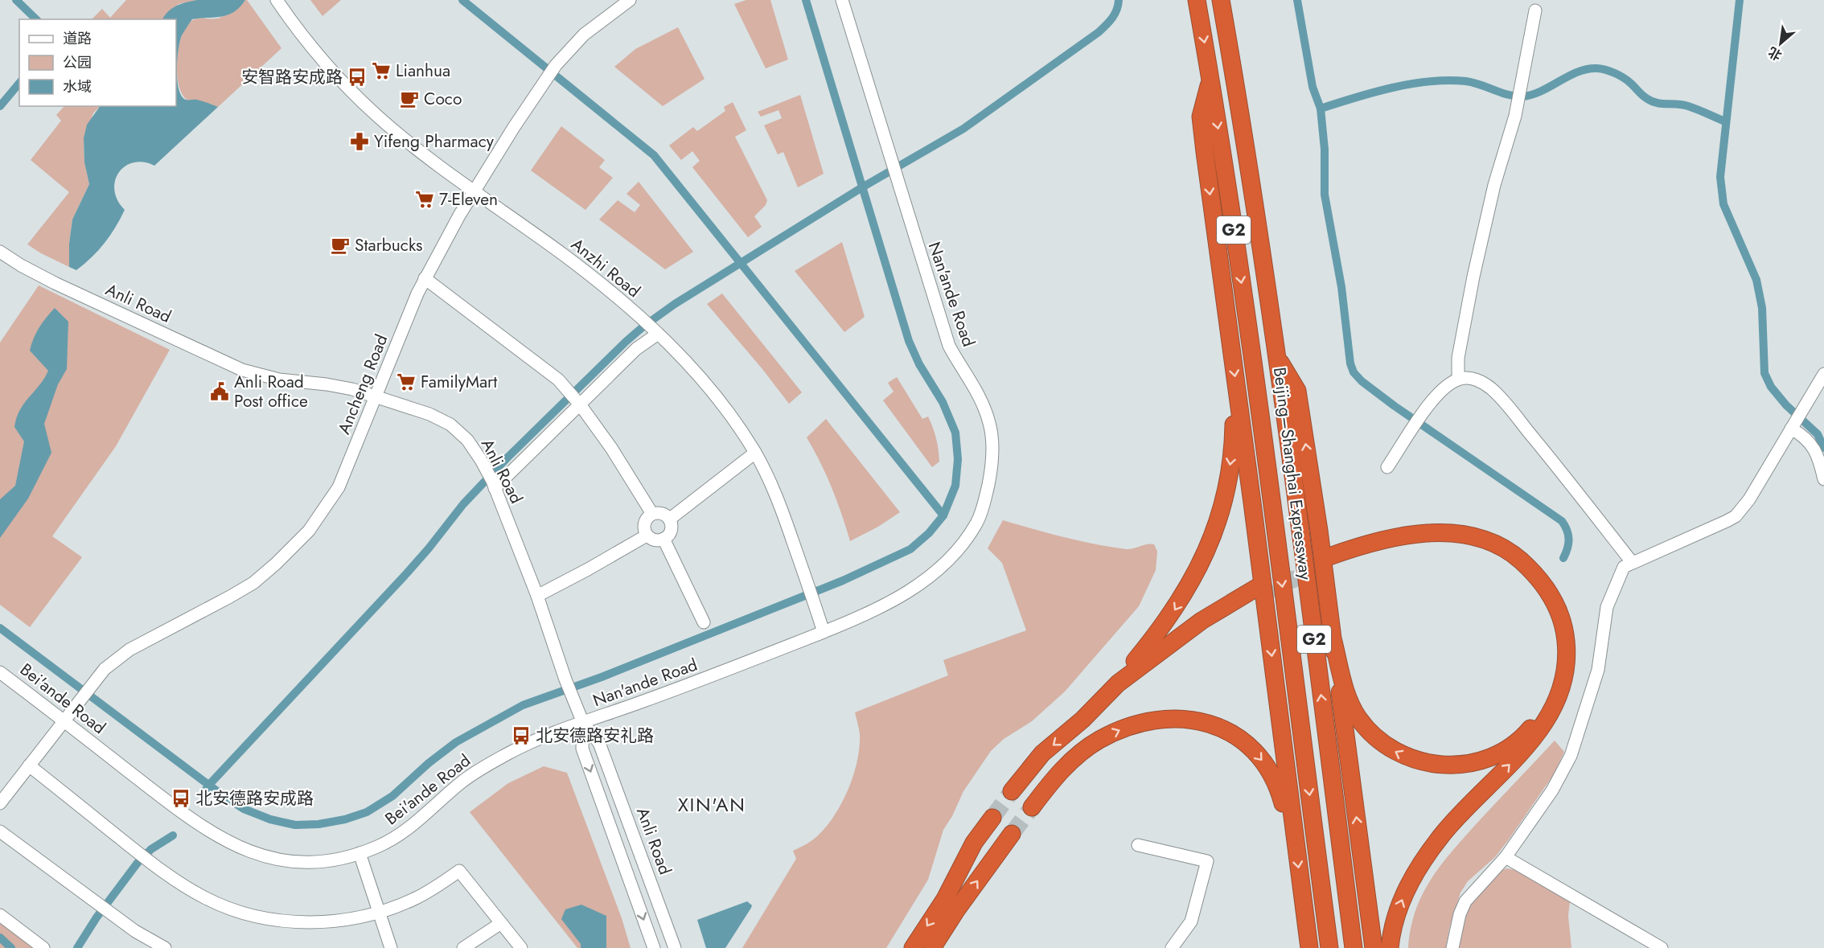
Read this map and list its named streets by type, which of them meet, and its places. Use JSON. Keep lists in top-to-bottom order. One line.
{"streets":{"highway":["G2","Beijing–Shanghai Expressway"],"street":["Anzhi Road","Nan'ande Road","Anli Road","Ancheng Road","Bei'ande Road"]},"crossings":[["Anzhi Road","Nan'ande Road"],["Anzhi Road","Ancheng Road"],["Nan'ande Road","Anli Road"],["Nan'ande Road","Bei'ande Road"],["Anli Road","Ancheng Road"],["Anli Road","Bei'ande Road"],["Ancheng Road","Bei'ande Road"]],"districts":["XIN'AN"],"places":{"supermarket":["Lianhua","7-Eleven","FamilyMart"],"bus stop":["安智路安成路","北安德路安礼路","北安德路安成路"],"cafe":["Coco","Starbucks"],"pharmacy":["Yifeng Pharmacy"],"public building":["Anli Road Post office"]},"legend":["道路","公园","水域"],"north":"bottom left"}
